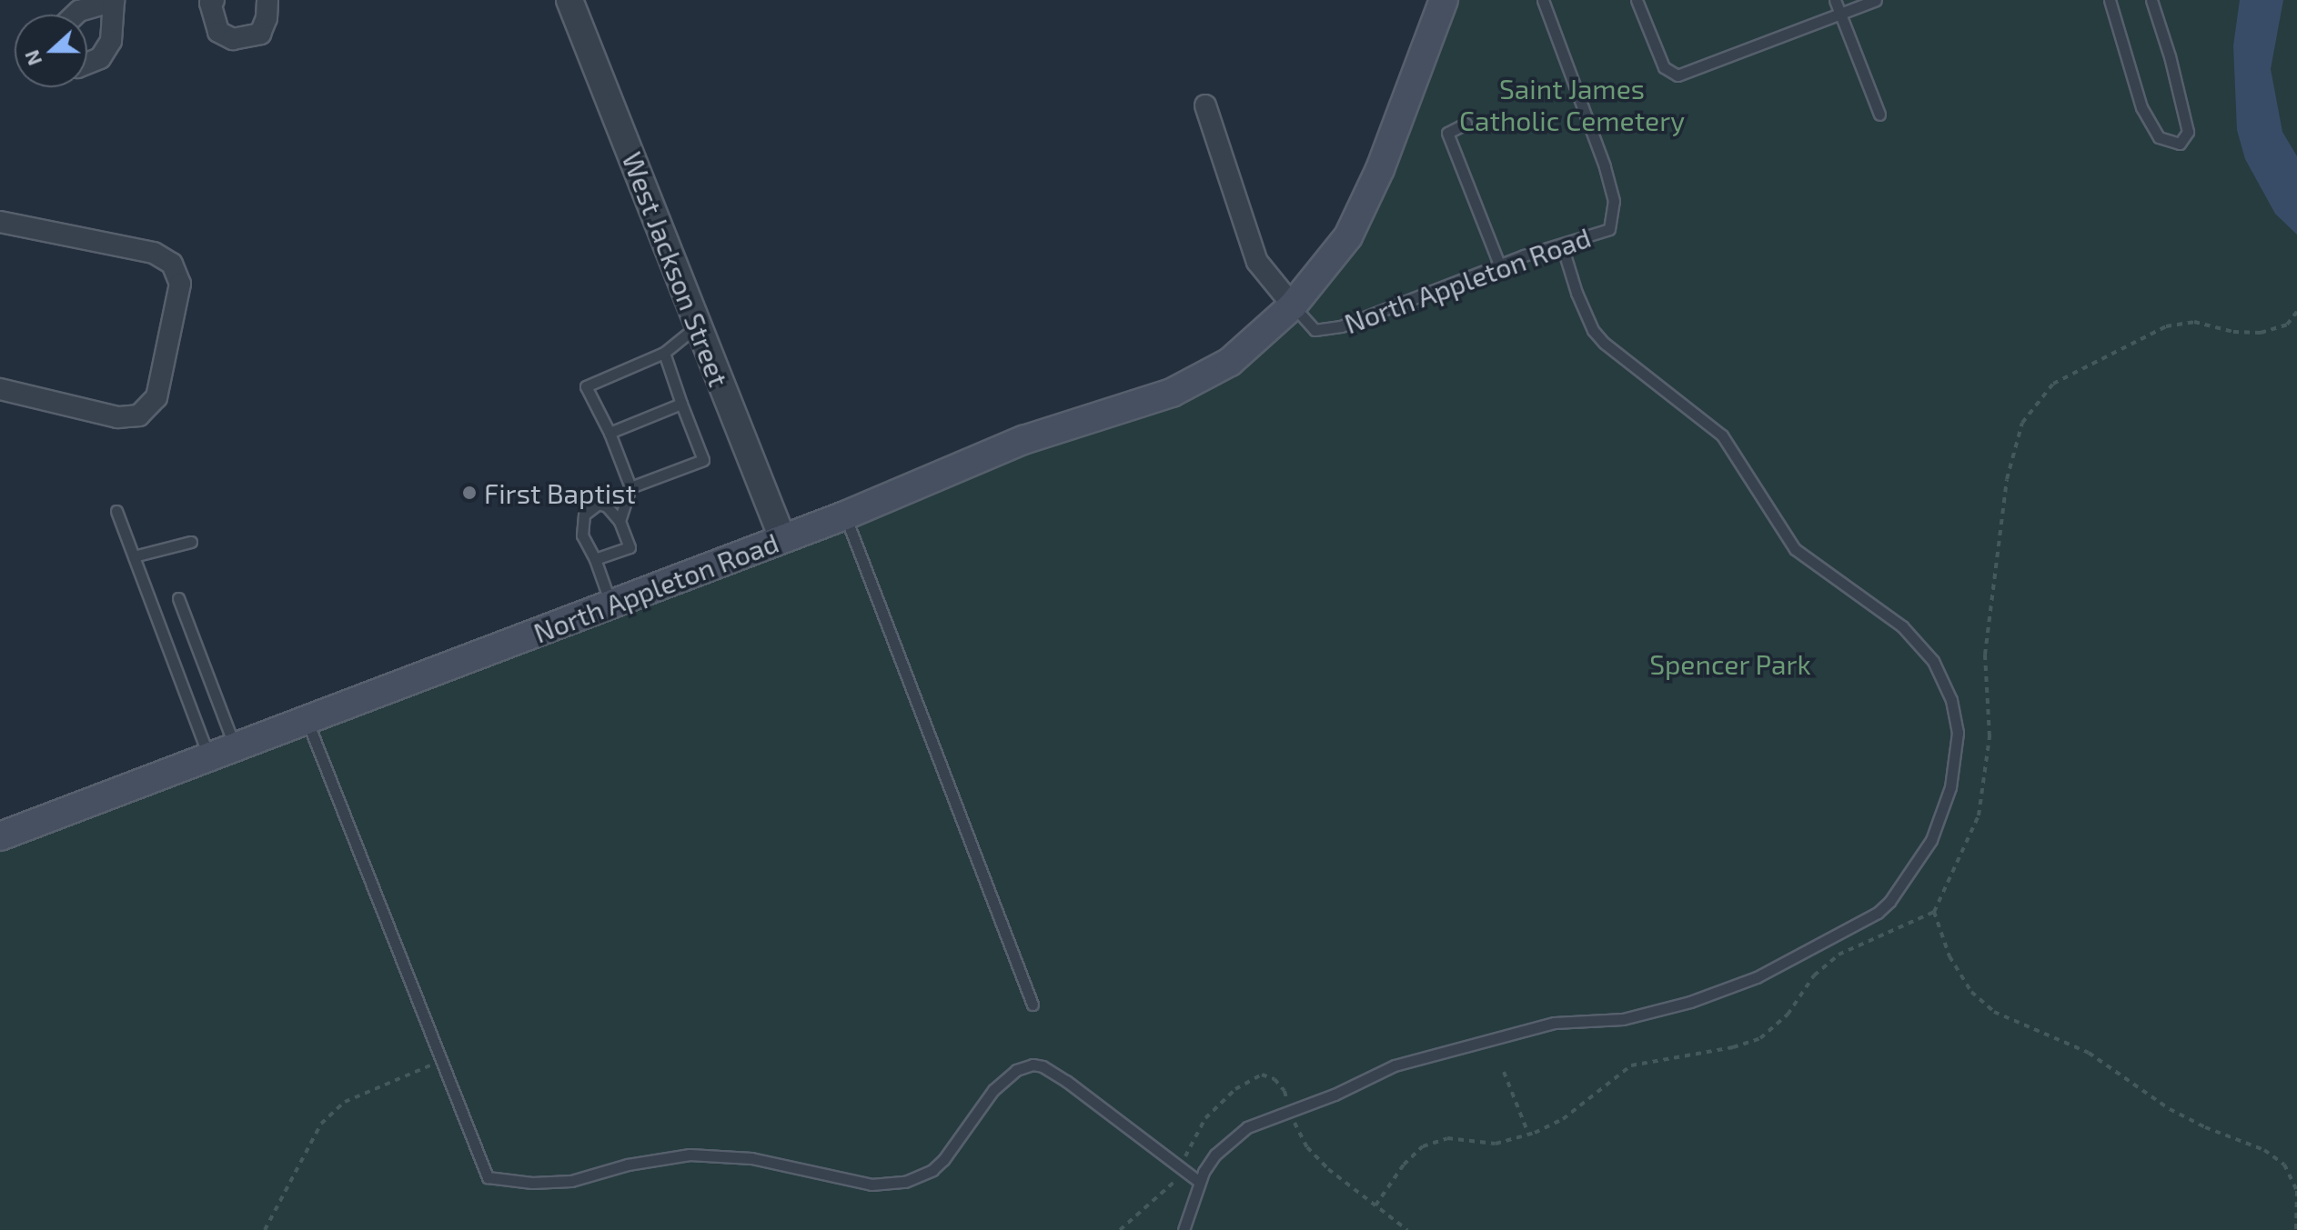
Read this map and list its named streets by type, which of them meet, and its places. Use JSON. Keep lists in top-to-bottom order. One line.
{"streets":{"main road":["North Appleton Road"],"street":["West Jackson Street"]},"crossings":[["West Jackson Street","North Appleton Road"]],"parks":["Saint James Catholic Cemetery","Spencer Park"],"places":["First Baptist"],"north":"left"}
